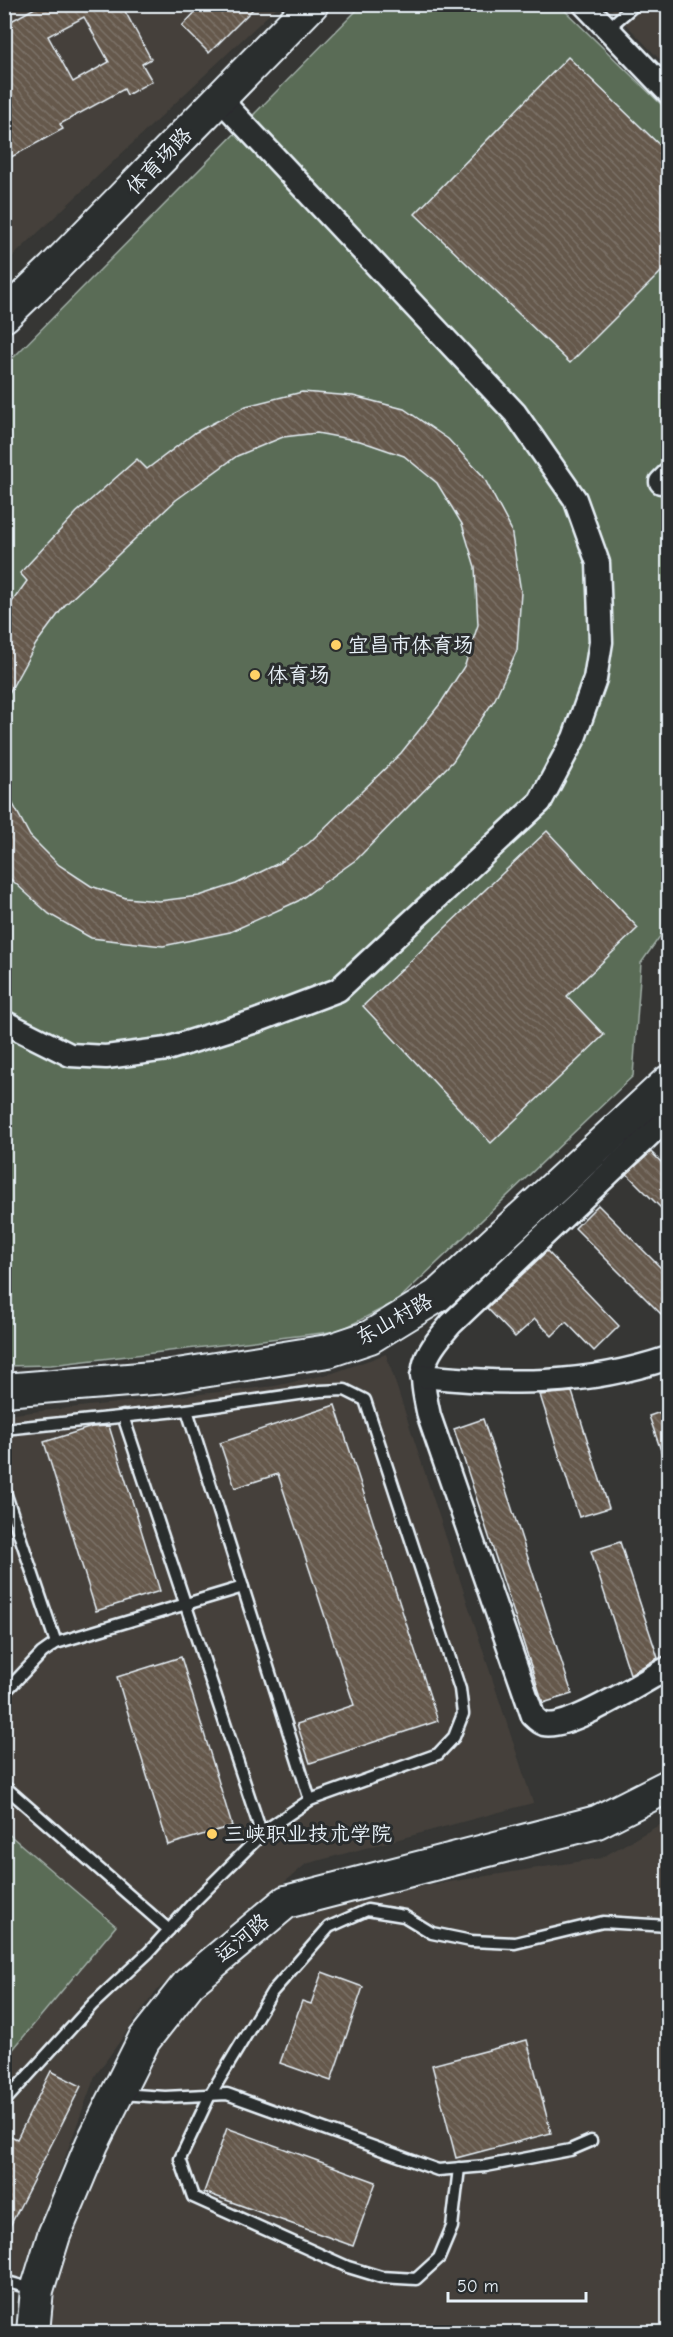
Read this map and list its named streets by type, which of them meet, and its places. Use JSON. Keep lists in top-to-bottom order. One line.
{"streets":{"street":["体育场路","东山村路","运河路"]},"places":["宜昌市体育场","体育场","三峡职业技术学院"],"scale_bar":"50 m"}
